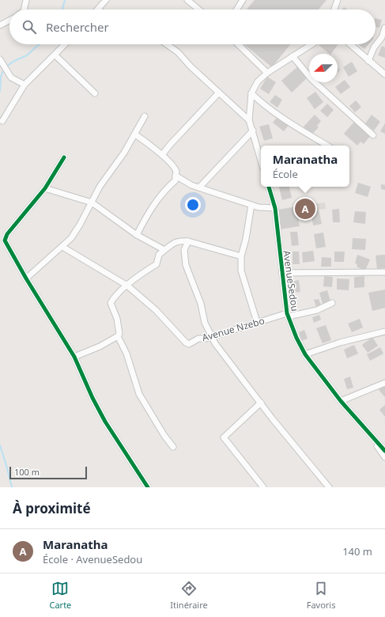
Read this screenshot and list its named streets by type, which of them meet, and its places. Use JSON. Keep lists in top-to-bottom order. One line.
{"streets":{"street":["AvenueSedou","Avenue Nzebo"]},"crossings":[["AvenueSedou","Avenue Nzebo"]],"scale_bar":"100 m","north":"left","page":{"search":"Rechercher","popup":["Maranatha","École"],"pins":"A","scale":"100 m","heading":"À proximité","list":[{"mark":"A","name":"Maranatha","note":"École · AvenueSedou","value":"140 m"}],"nav":["Carte","Itinéraire","Favoris"]}}
